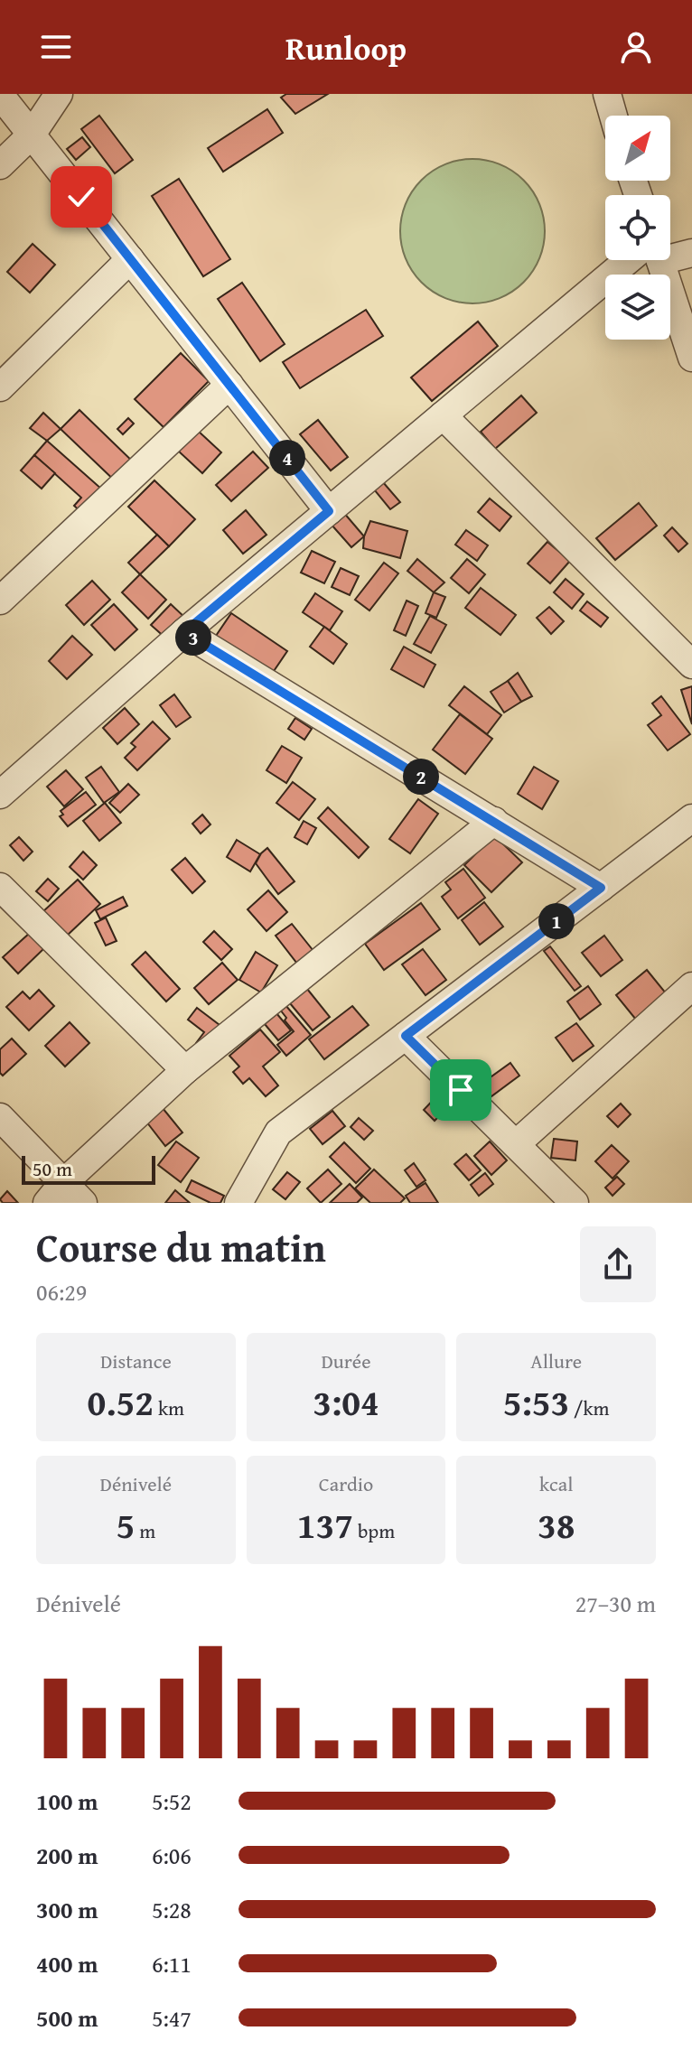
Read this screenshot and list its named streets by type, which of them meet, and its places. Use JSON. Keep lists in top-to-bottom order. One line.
{"scale_bar":"50 m","north":"top right","page":{"header":"Runloop","pins":["4","3","2","1"],"scale":"50 m","heading":["Course du matin","06:29"],"stats":[["Distance","0.52 km"],["Durée","3:04"],["Allure","5:53 /km"],["Dénivelé","5 m"],["Cardio","137 bpm"],["kcal","38"]],"chart":["Dénivelé","27–30 m"],"list":[{"name":"100 m","note":"5:52"},{"name":"200 m","note":"6:06"},{"name":"300 m","note":"5:28"},{"name":"400 m","note":"6:11"},{"name":"500 m","note":"5:47"}]}}
